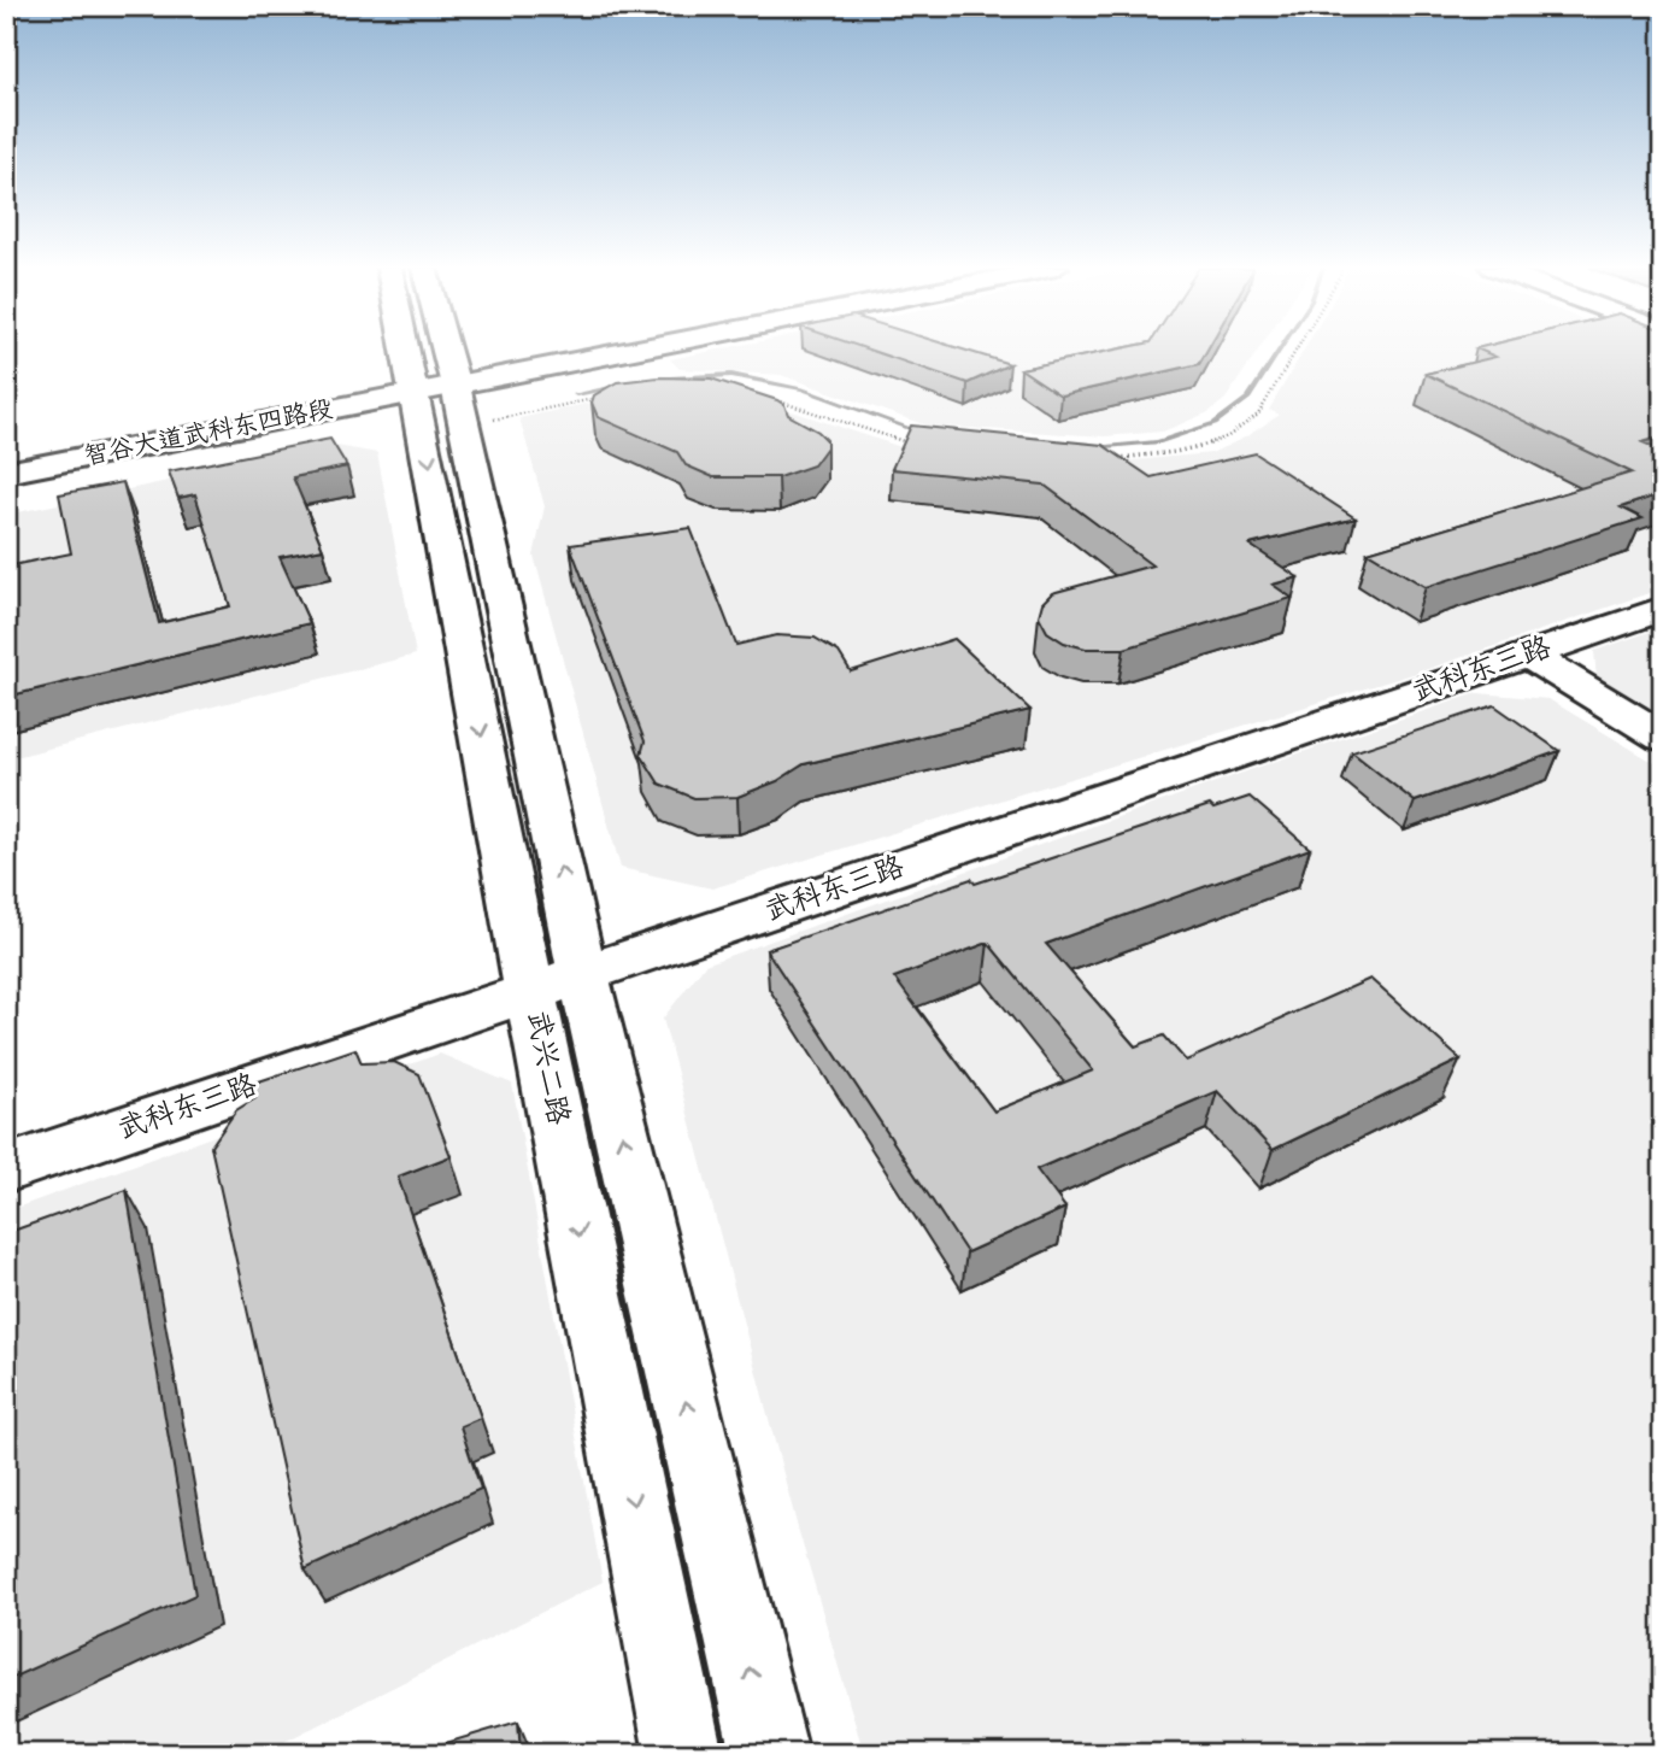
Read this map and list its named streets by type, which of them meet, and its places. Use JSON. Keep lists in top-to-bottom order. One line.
{"streets":{"street":["智谷大道武科东四路段","武科东三路","武兴二路"]},"crossings":[["智谷大道武科东四路段","武兴二路"],["武科东三路","武兴二路"]]}
